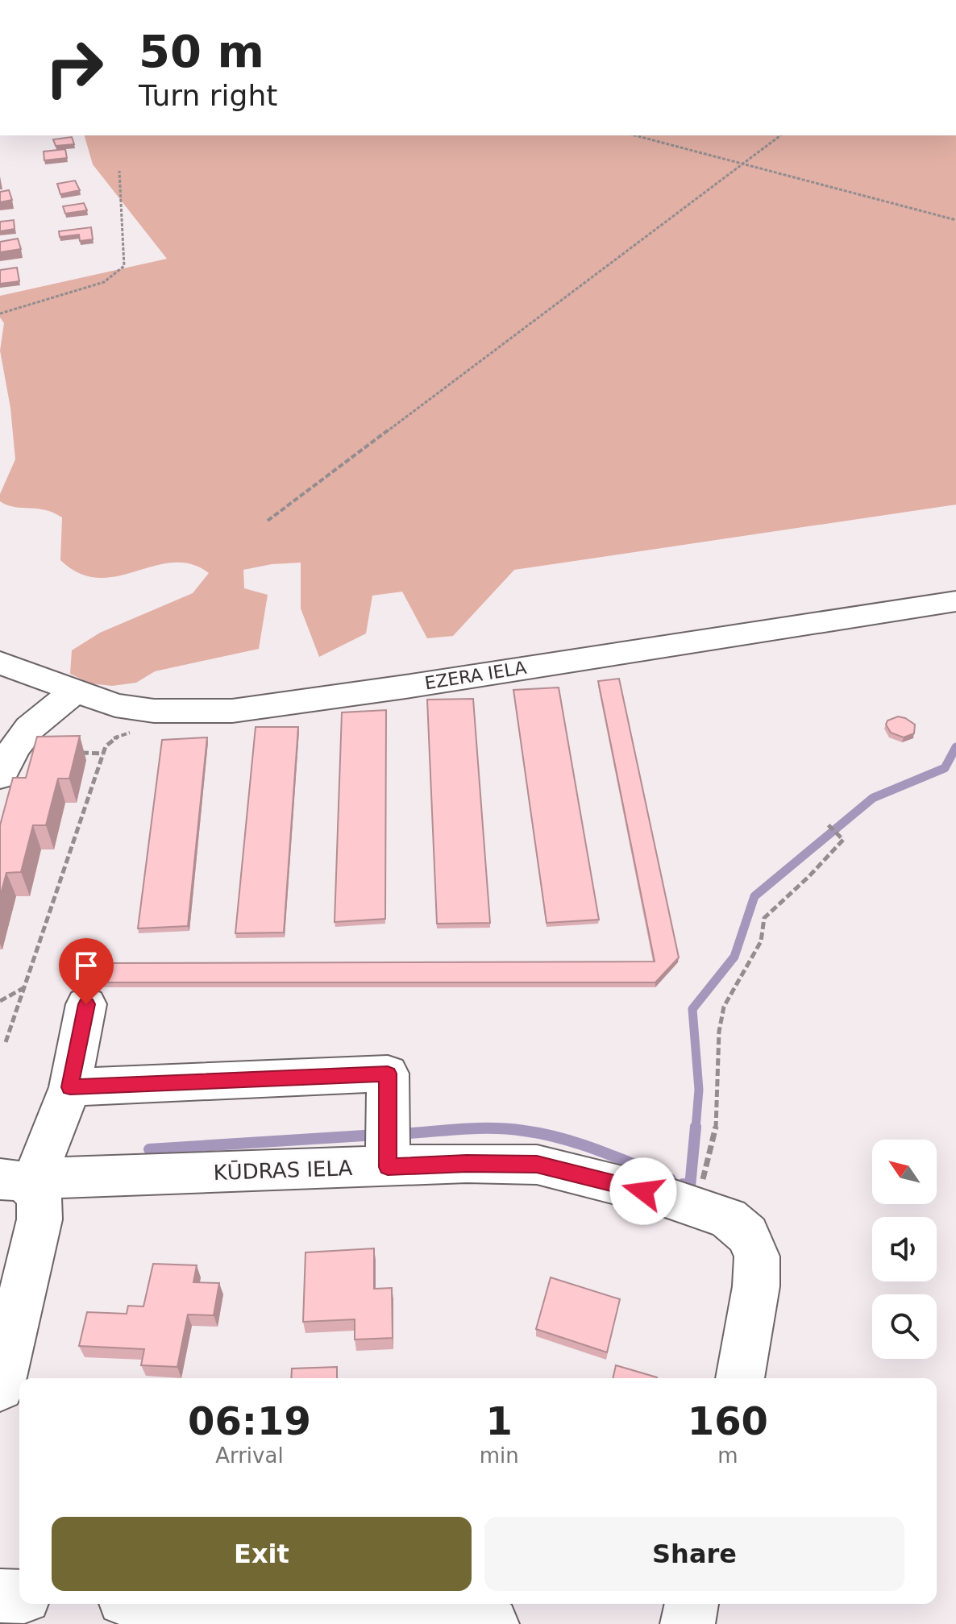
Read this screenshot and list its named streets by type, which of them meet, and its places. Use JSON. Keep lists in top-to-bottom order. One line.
{"streets":{"street":["EZERA IELA","KŪDRAS IELA"]},"north":"top left","page":{"turn":["50 m","Turn right"],"eta":["06:19","Arrival","1","min","160","m"],"buttons":["Exit","Share"]}}
